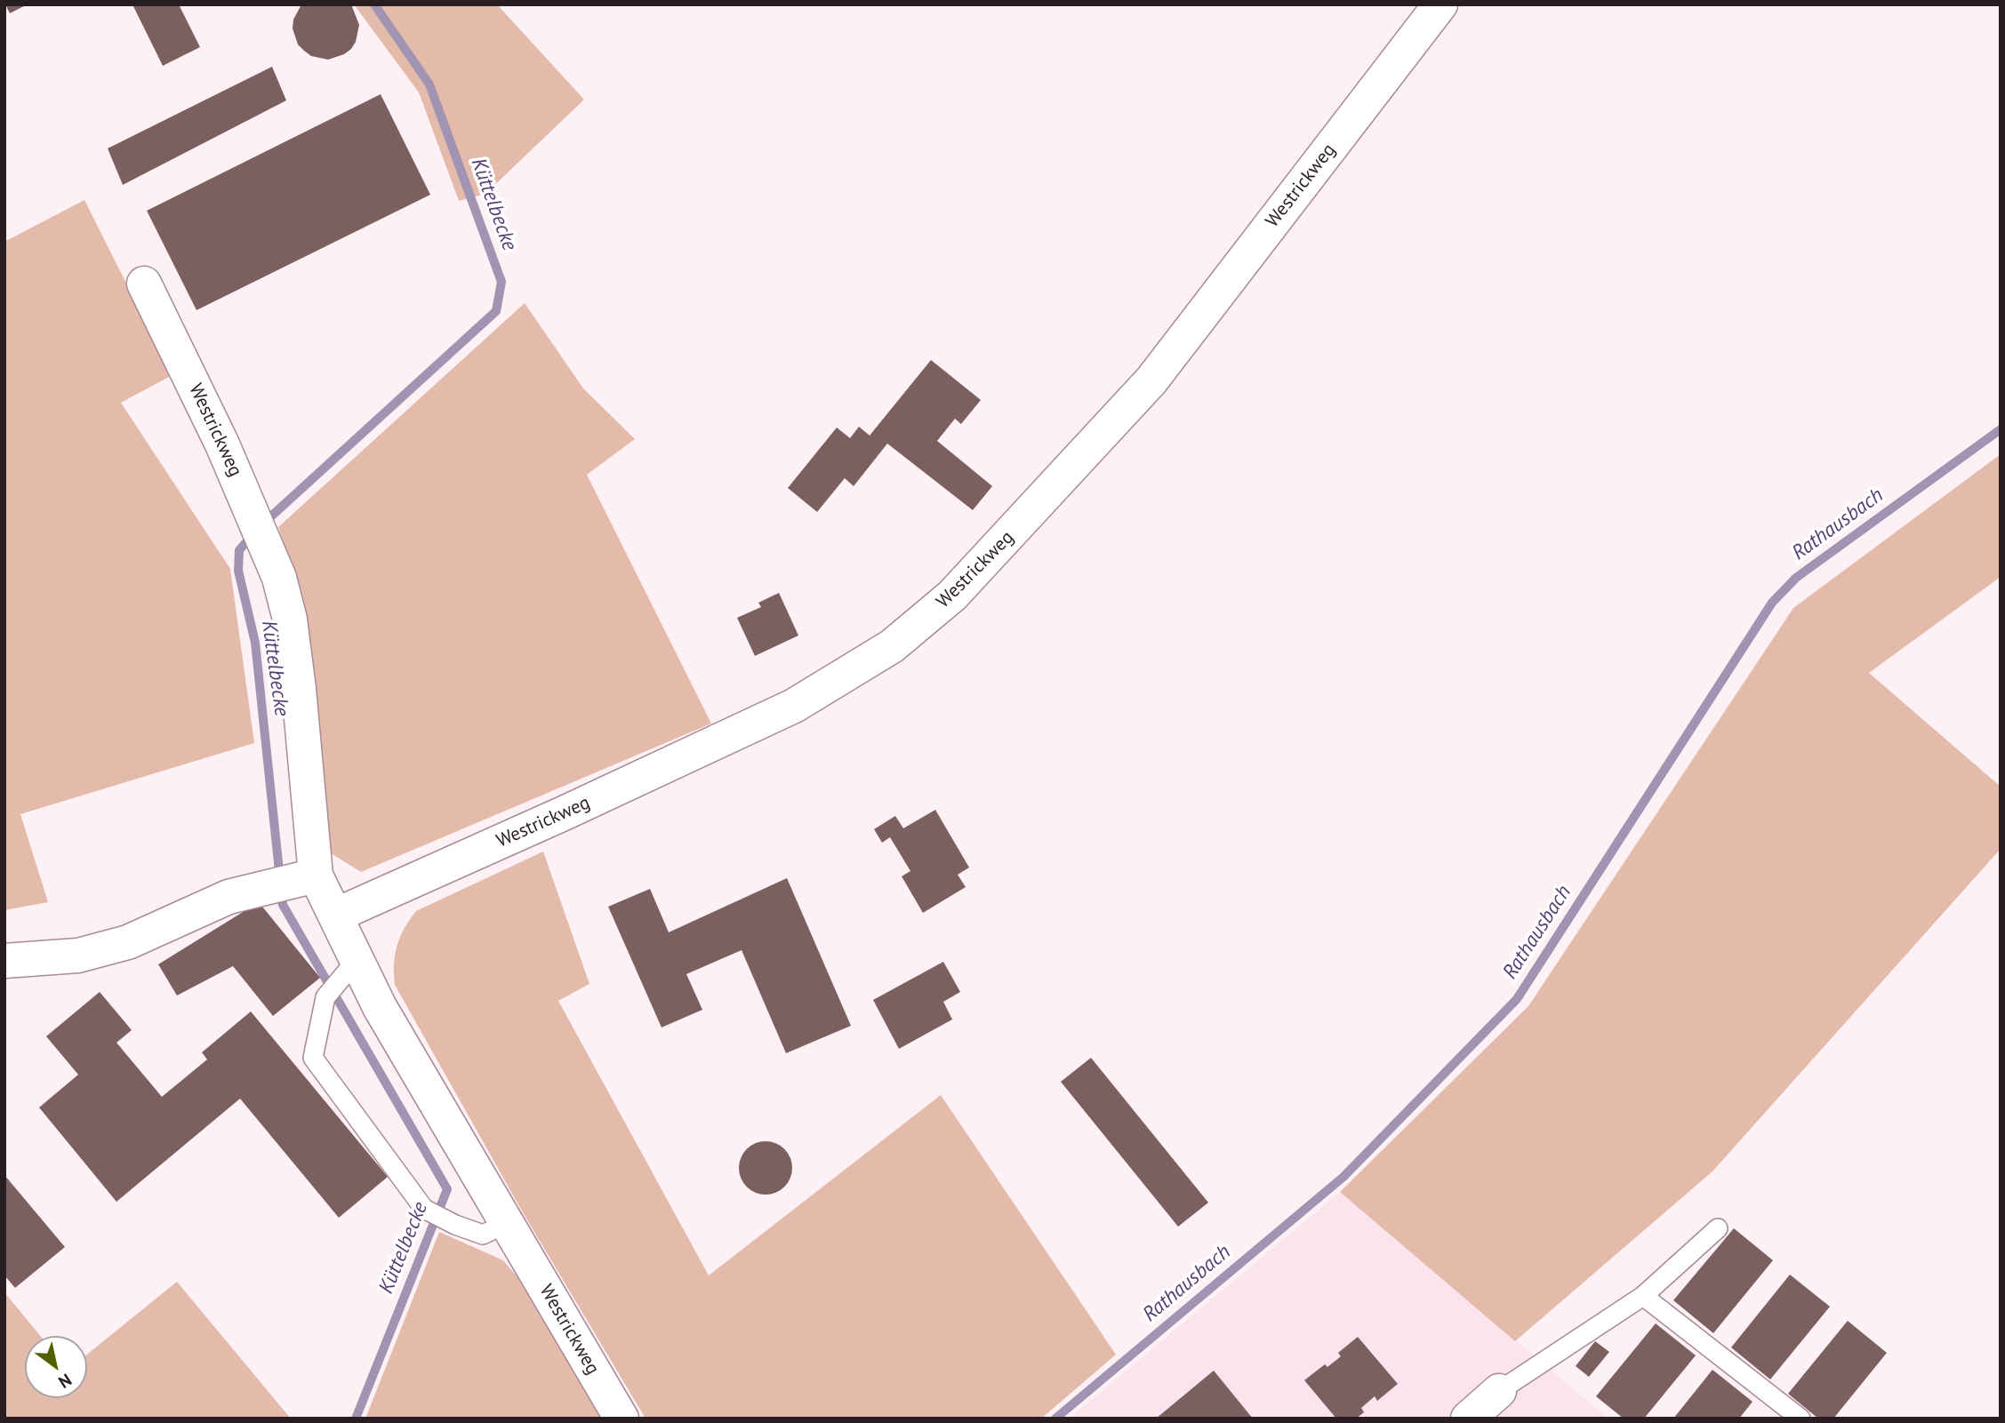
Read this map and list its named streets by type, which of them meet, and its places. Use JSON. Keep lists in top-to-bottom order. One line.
{"streets":{"street":["Westrickweg"]},"water":["Küttelbecke","Rathausbach"],"north":"bottom right"}
